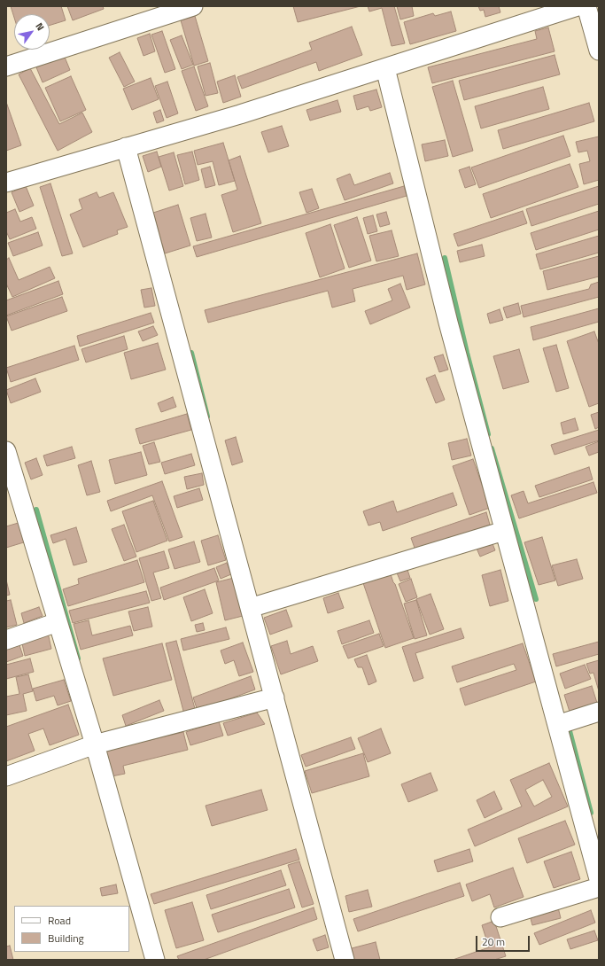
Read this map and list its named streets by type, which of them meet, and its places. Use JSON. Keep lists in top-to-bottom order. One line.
{"legend":["Road","Building"],"scale_bar":"20 m","north":"top right"}
